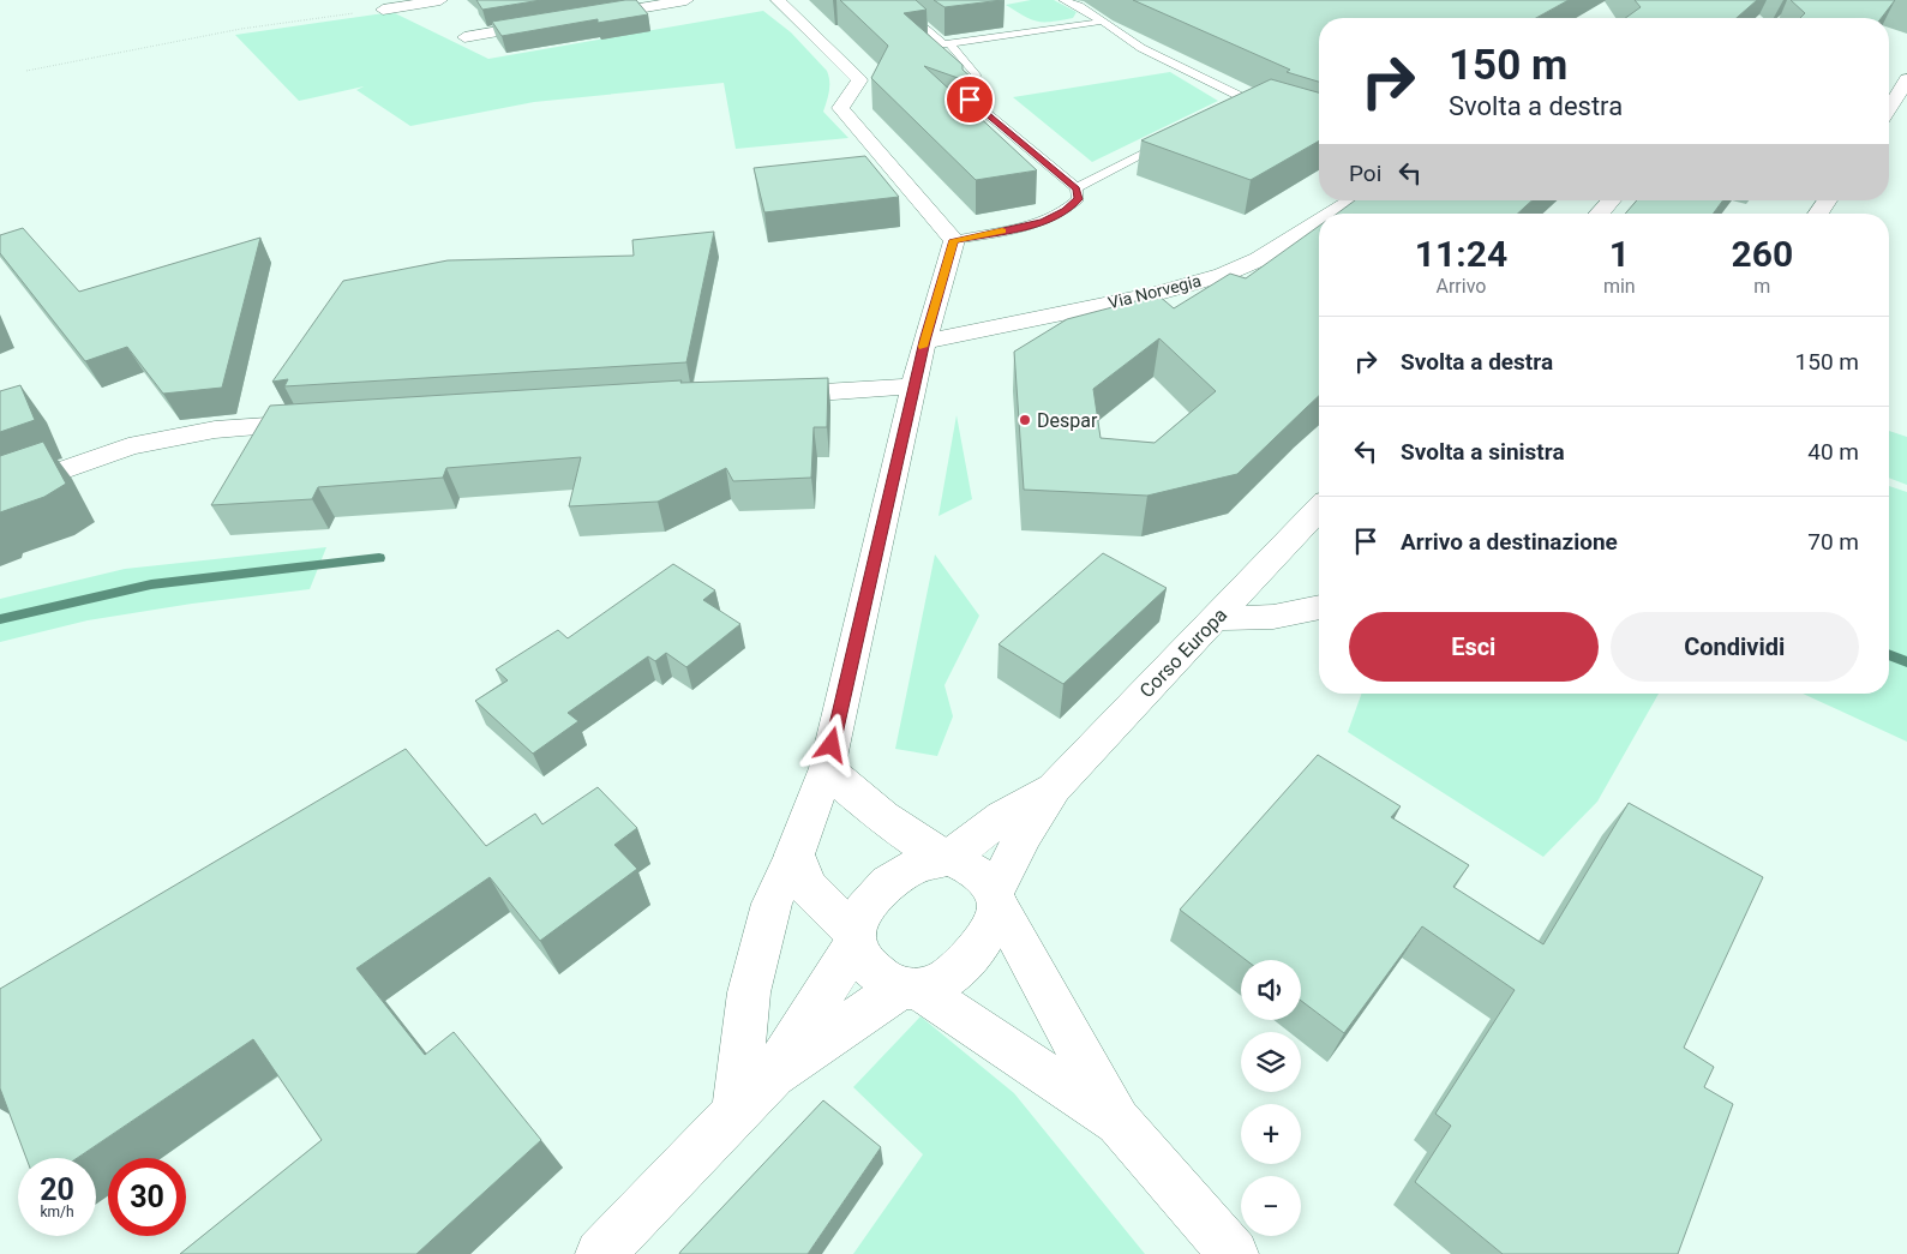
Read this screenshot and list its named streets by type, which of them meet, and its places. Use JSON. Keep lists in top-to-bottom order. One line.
{"streets":{"street":["Via Norvegia","Corso Europa"]},"places":["Despar"],"page":{"turn":["150 m","Svolta a destra"],"then":"Poi","eta":["11:24","Arrivo","1","min","260","m"],"list":[{"name":"Svolta a destra","value":"150 m"},{"name":"Svolta a sinistra","value":"40 m"},{"name":"Arrivo a destinazione","value":"70 m"}],"buttons":["Esci","Condividi"],"map_buttons":["+","−"],"speed":"20 km/h","limit":"30"}}
